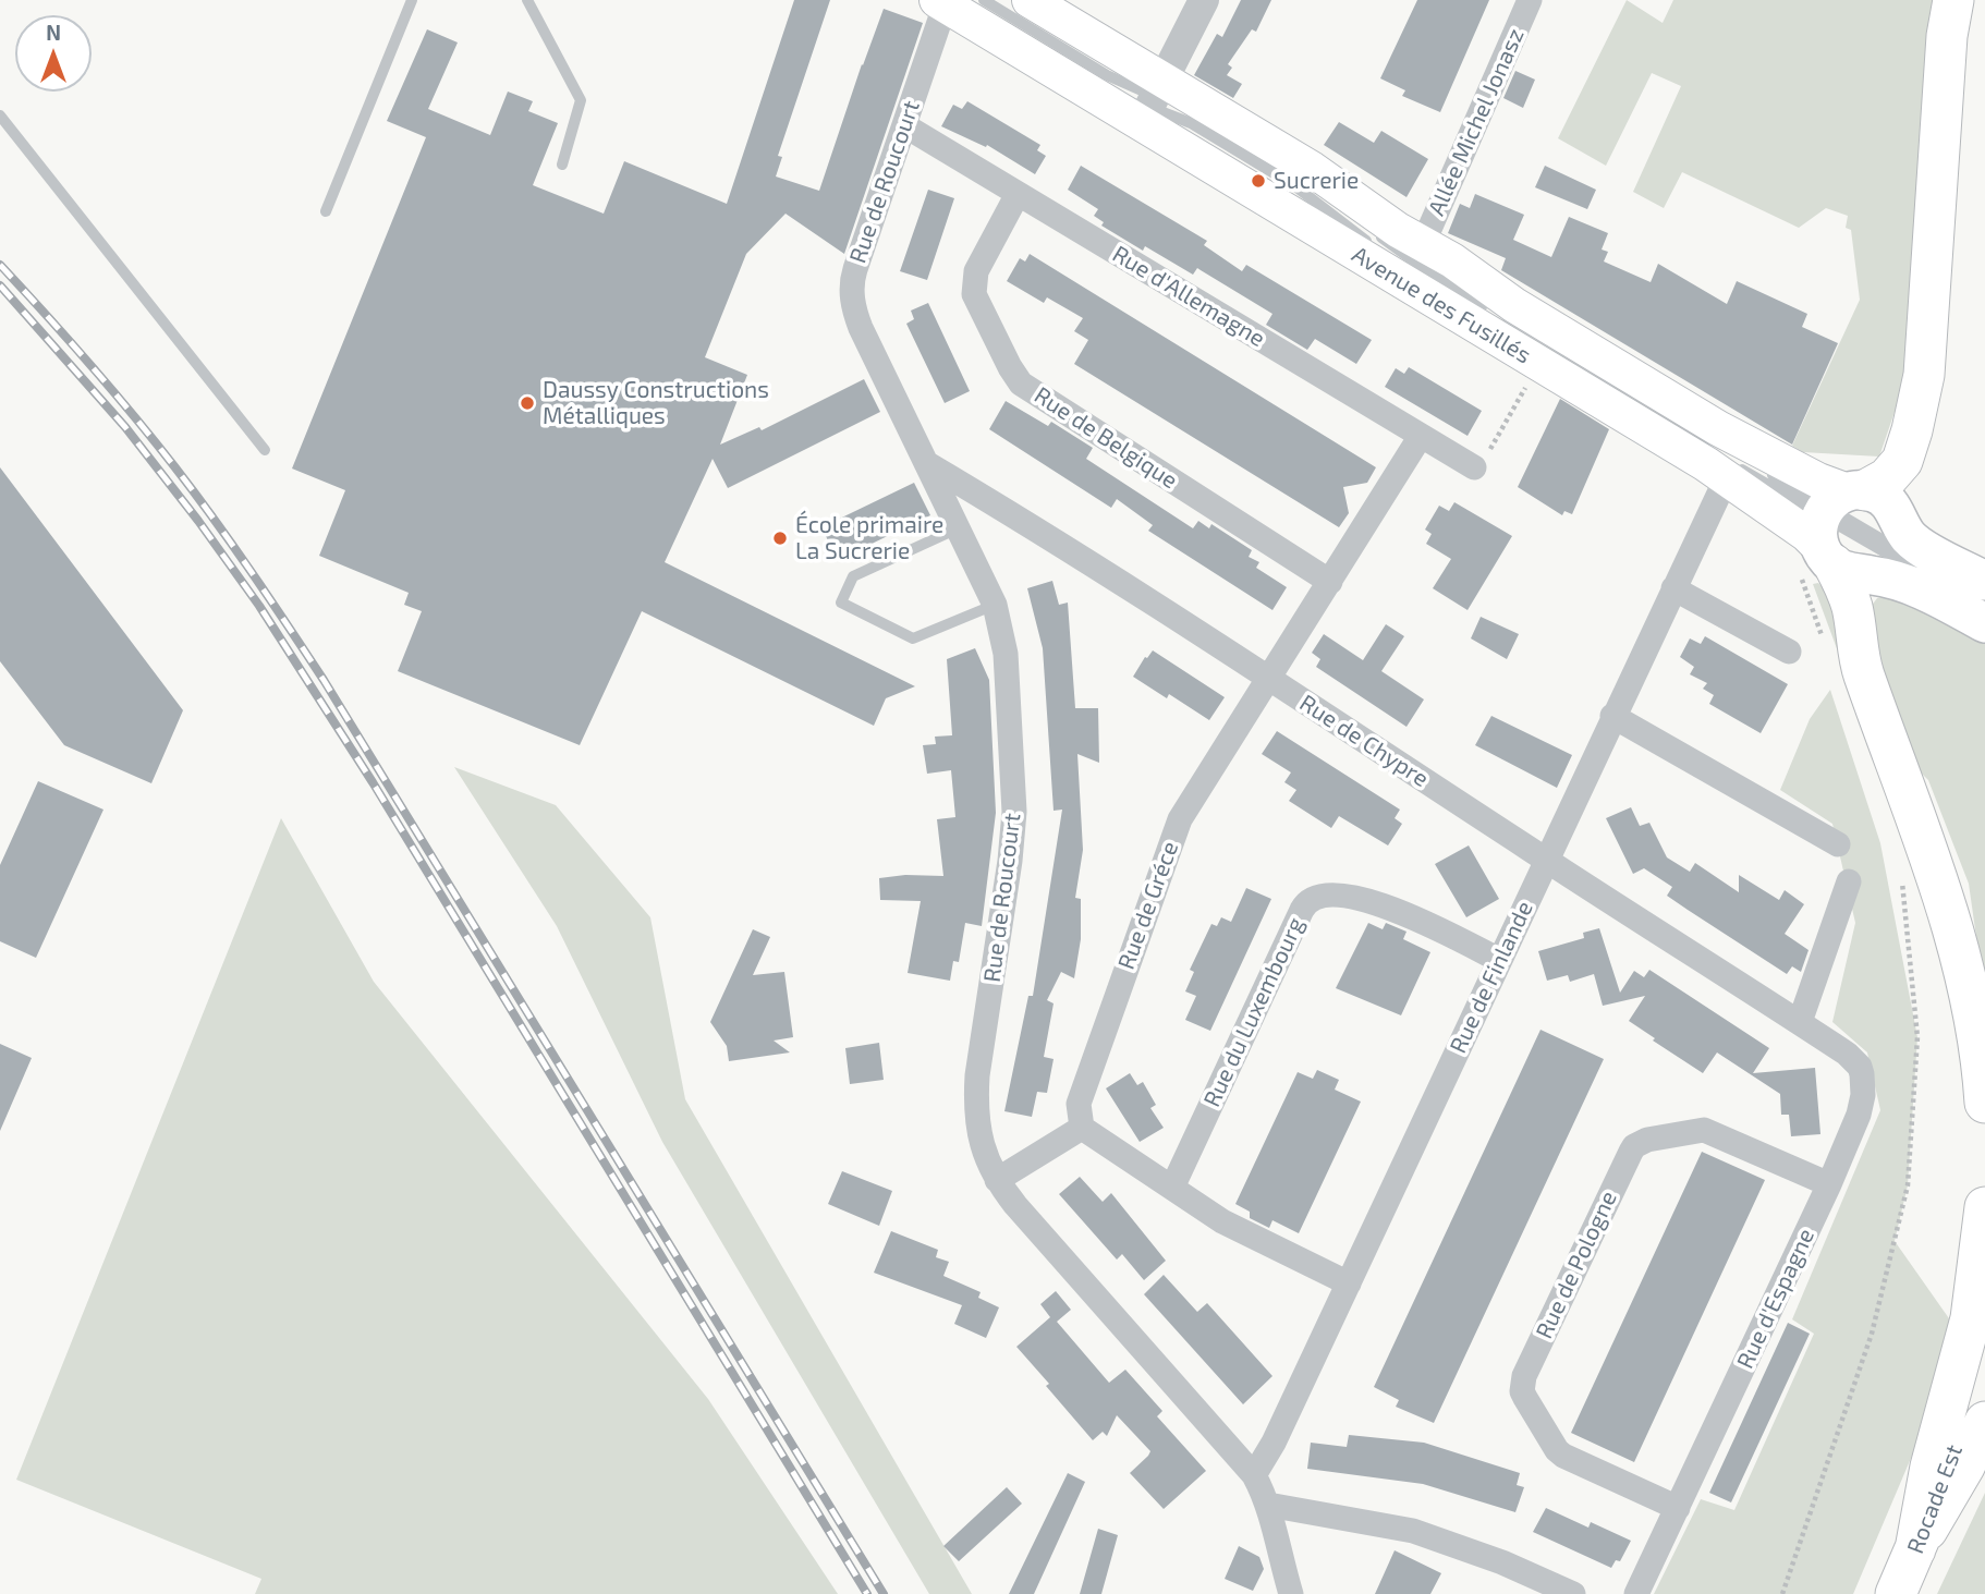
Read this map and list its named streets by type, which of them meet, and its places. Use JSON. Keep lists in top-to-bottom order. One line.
{"streets":{"highway":["Rocade Est"],"main road":["Avenue des Fusillés"],"street":["Allée Michel Jonasz","Rue de Roucourt","Rue d'Allemagne","Rue de Belgique","Rue de Chypre","Rue de Gréce","Rue de Finlande","Rue du Luxembourg","Rue de Pologne","Rue d'Espagne"]},"crossings":[["Allée Michel Jonasz","Avenue des Fusillés"],["Rue de Roucourt","Rue d'Allemagne"],["Rue de Roucourt","Avenue des Fusillés"],["Rue de Roucourt","Rue de Chypre"],["Rue de Roucourt","Rue de Finlande"],["Rue d'Allemagne","Rue de Belgique"],["Rue d'Allemagne","Rue de Gréce"],["Avenue des Fusillés","Rue de Finlande"],["Rue de Belgique","Rue de Gréce"],["Rue de Chypre","Rue de Gréce"],["Rue de Chypre","Rue de Finlande"],["Rue de Chypre","Rue d'Espagne"],["Rue de Finlande","Rue du Luxembourg"],["Rue de Pologne","Rue d'Espagne"]],"places":["Sucrerie","Daussy Constructions Métalliques","École primaire La Sucrerie"],"north":"top"}
